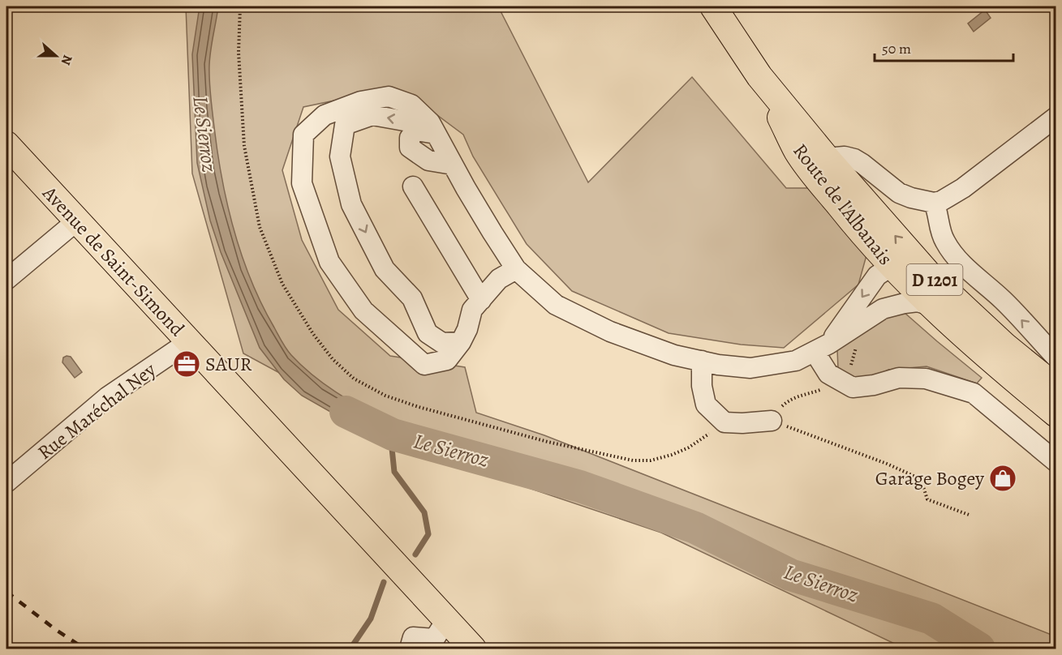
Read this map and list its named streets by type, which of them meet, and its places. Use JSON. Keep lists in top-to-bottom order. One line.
{"streets":{"main road":["Route de l'Albanais","Avenue de Saint-Simond","D 1201"],"street":["Rue Maréchal Ney"]},"crossings":[["Avenue de Saint-Simond","Rue Maréchal Ney"]],"water":["Le Sierroz"],"places":{"office":["SAUR"],"shop":["Garage Bogey"]},"scale_bar":"50 m","north":"right"}
